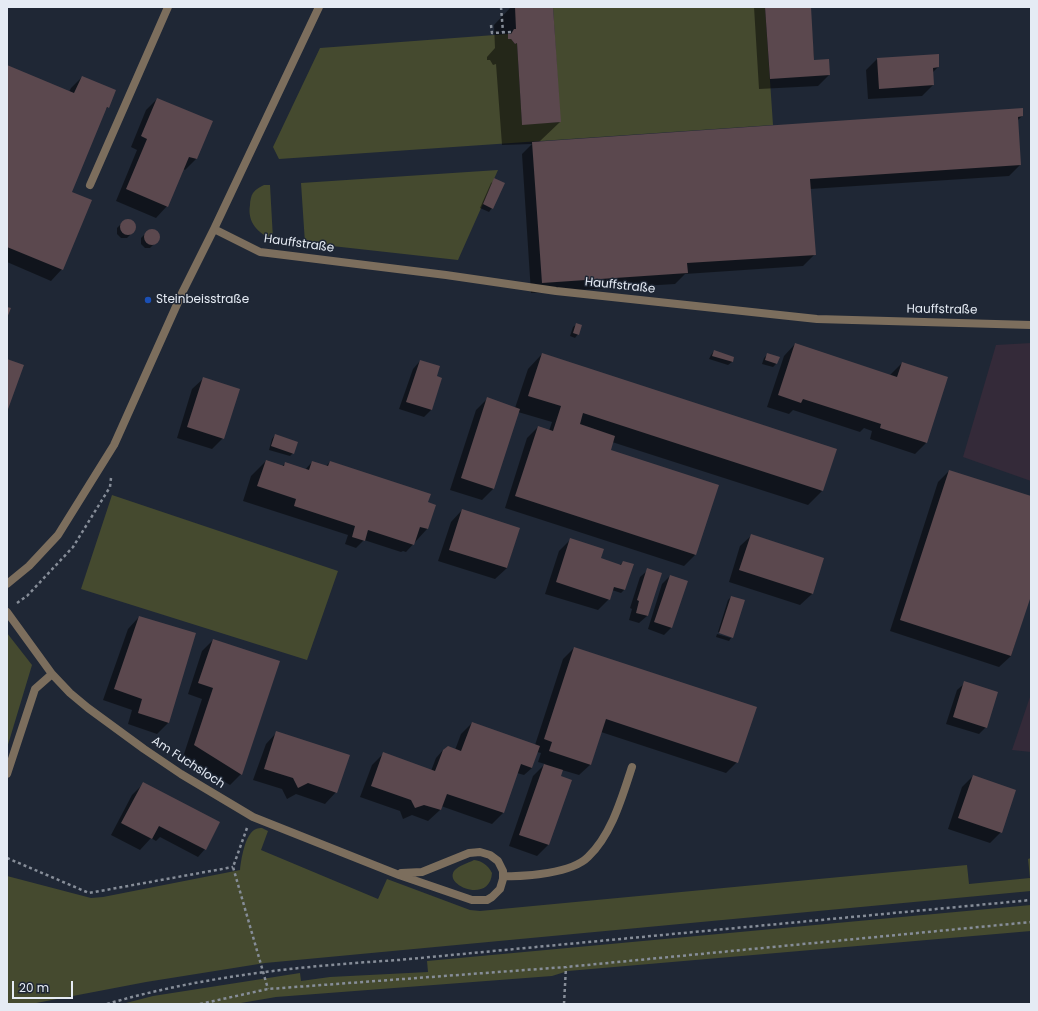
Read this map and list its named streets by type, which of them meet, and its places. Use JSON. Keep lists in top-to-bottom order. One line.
{"streets":{"street":["Hauffstraße","Am Fuchsloch"]},"places":["Steinbeisstraße"],"scale_bar":"20 m"}
